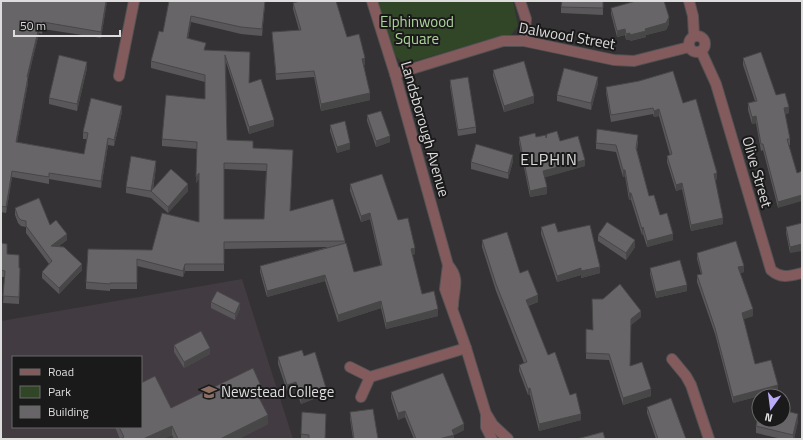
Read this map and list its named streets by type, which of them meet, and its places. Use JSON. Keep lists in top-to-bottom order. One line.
{"streets":{"street":["Dalwood Street","Landsborough Avenue","Olive Street"]},"crossings":[["Dalwood Street","Landsborough Avenue"],["Dalwood Street","Olive Street"]],"districts":["ELPHIN"],"parks":["Elphinwood Square"],"places":{"school or university":["Newstead College"]},"legend":["Road","Park","Building"],"scale_bar":"50 m","north":"bottom"}
